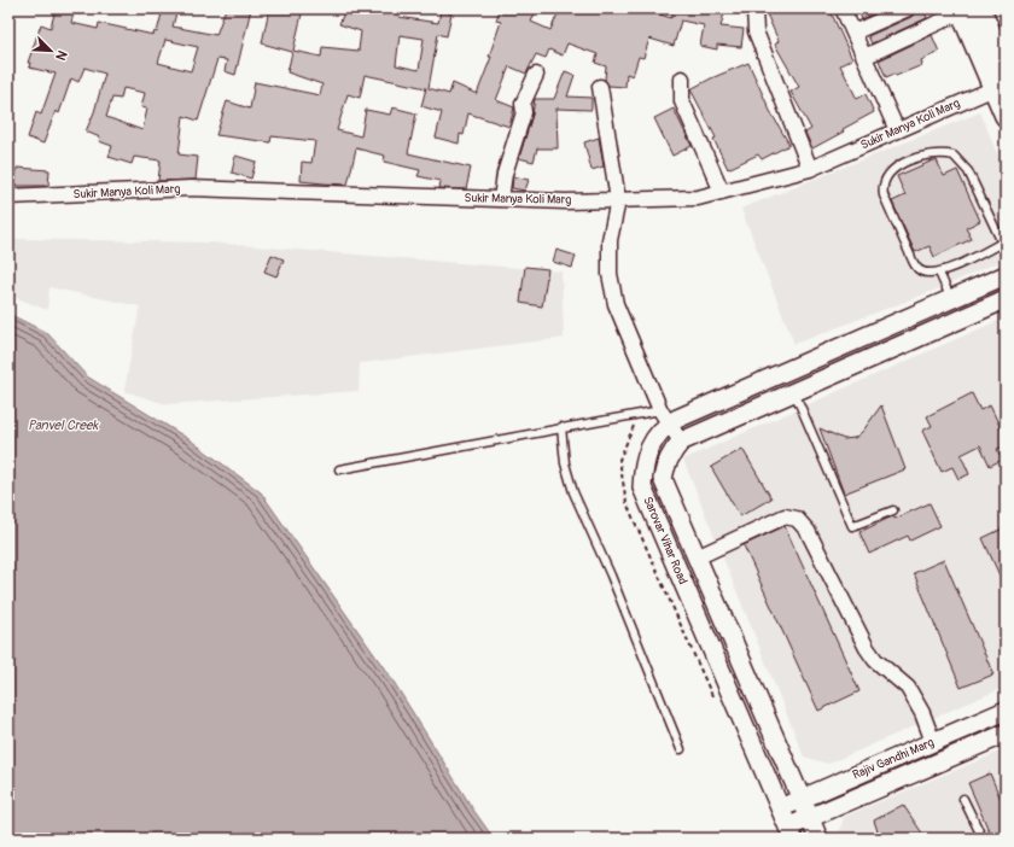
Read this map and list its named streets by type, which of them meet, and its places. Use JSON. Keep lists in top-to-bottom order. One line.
{"streets":{"street":["Sukir Manya Koli Marg","Sarovar Vihar Road","Rajiv Gandhi Marg"]},"crossings":[["Sarovar Vihar Road","Rajiv Gandhi Marg"]],"water":["Panvel Creek"],"north":"bottom right"}
